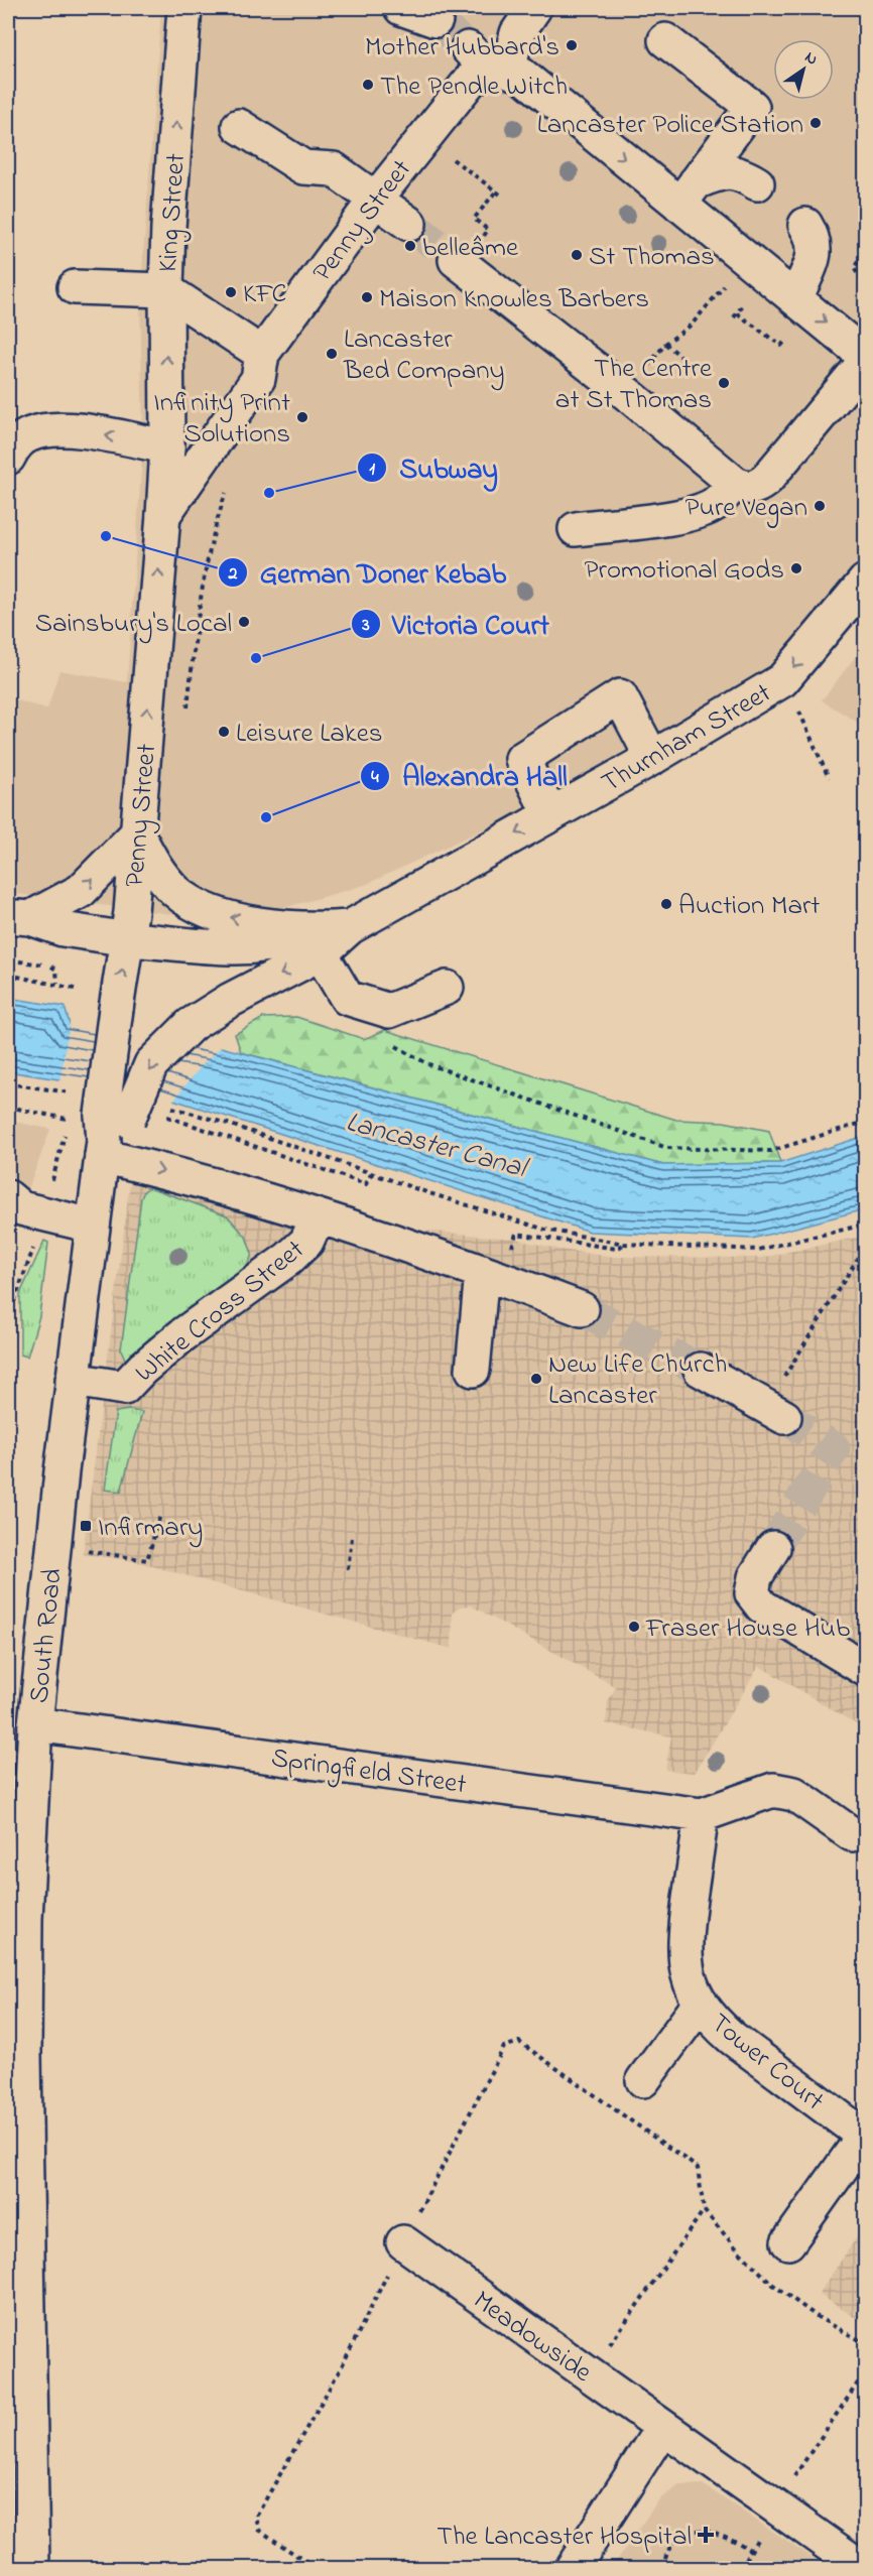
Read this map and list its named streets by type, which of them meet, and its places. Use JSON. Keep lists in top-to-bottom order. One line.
{"streets":{"street":["King Street","Penny Street","Thurnham Street","White Cross Street","South Road","Springfield Street","Tower Court","Meadowside"]},"crossings":[["King Street","Penny Street"],["Penny Street","Thurnham Street"],["Penny Street","White Cross Street"],["Penny Street","South Road"],["Thurnham Street","White Cross Street"],["Thurnham Street","South Road"],["White Cross Street","South Road"],["South Road","Springfield Street"],["Springfield Street","Tower Court"]],"one_way":["King Street","Penny Street"],"water":["Lancaster Canal"],"places":{"other":["Mother Hubbard's","The Pendle Witch","Lancaster Police Station","belleâme","St Thomas","KFC","Maison Knowles Barbers","Lancaster Bed Company","The Centre at St Thomas","Infinity Print Solutions","Subway","Pure Vegan","German Doner Kebab","Promotional Gods","Sainsbury's Local","Victoria Court","Leisure Lakes","Alexandra Hall","Auction Mart","New Life Church Lancaster","Fraser House Hub"],"transit":["Infirmary"],"health":["The Lancaster Hospital"]},"north":"top right"}
